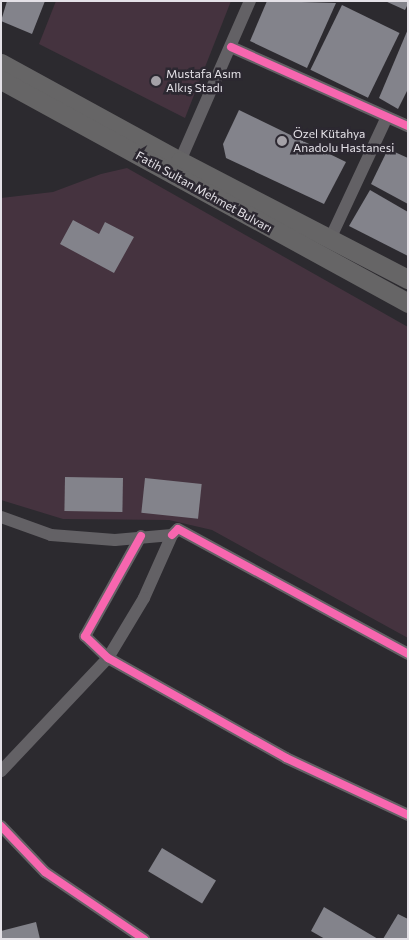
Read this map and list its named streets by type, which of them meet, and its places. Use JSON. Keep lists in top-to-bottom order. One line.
{"streets":{"main road":["Fatih Sultan Mehmet Bulvarı"]},"places":["Mustafa Asım Alkış Stadı","Özel Kütahya Anadolu Hastanesi"]}
